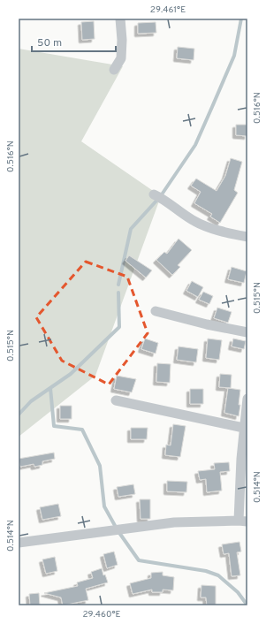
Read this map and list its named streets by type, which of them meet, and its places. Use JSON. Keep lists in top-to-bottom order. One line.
{"scale_bar":"50 m","coordinates":["29.461°E","0.516°N","0.515°N","0.514°N","29.460°E"]}
